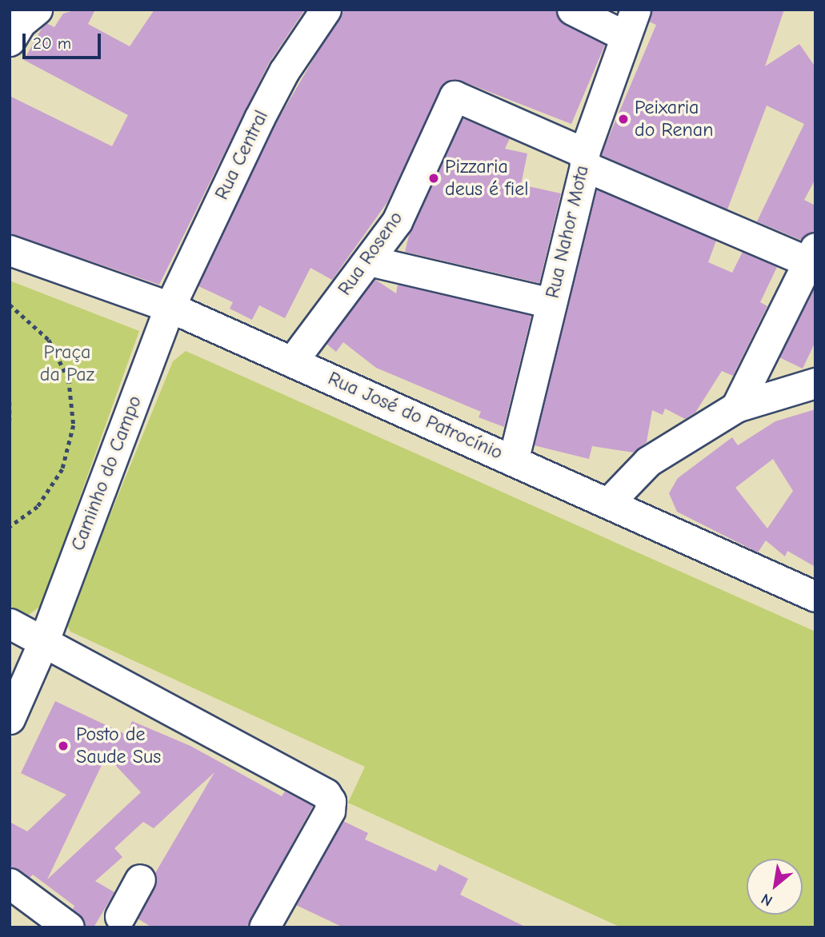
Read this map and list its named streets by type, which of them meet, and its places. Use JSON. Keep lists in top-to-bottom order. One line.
{"streets":{"street":["Rua Central","Rua Nahor Mota","Rua Roseno","Rua José do Patrocínio","Caminho do Campo"]},"crossings":[["Rua Central","Rua José do Patrocínio"],["Rua Central","Caminho do Campo"],["Rua Nahor Mota","Rua Roseno"],["Rua Nahor Mota","Rua José do Patrocínio"],["Rua Roseno","Rua José do Patrocínio"],["Rua José do Patrocínio","Caminho do Campo"]],"parks":["Praça da Paz"],"places":["Peixaria do Renan","Pizzaria deus é fiel","Posto de Saude Sus"],"scale_bar":"20 m","north":"bottom left"}
